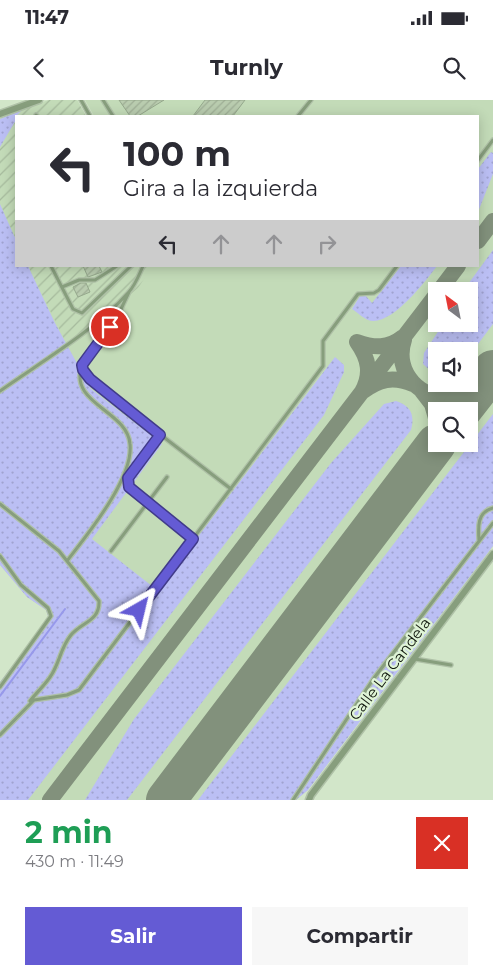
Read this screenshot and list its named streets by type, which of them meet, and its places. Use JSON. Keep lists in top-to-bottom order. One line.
{"streets":{"street":["Calle La Candela"]},"north":"top left","page":{"status":"11:47","header":"Turnly","turn":["100 m","Gira a la izquierda"],"heading":["2 min","430 m · 11:49"],"buttons":["Salir","Compartir"]}}
